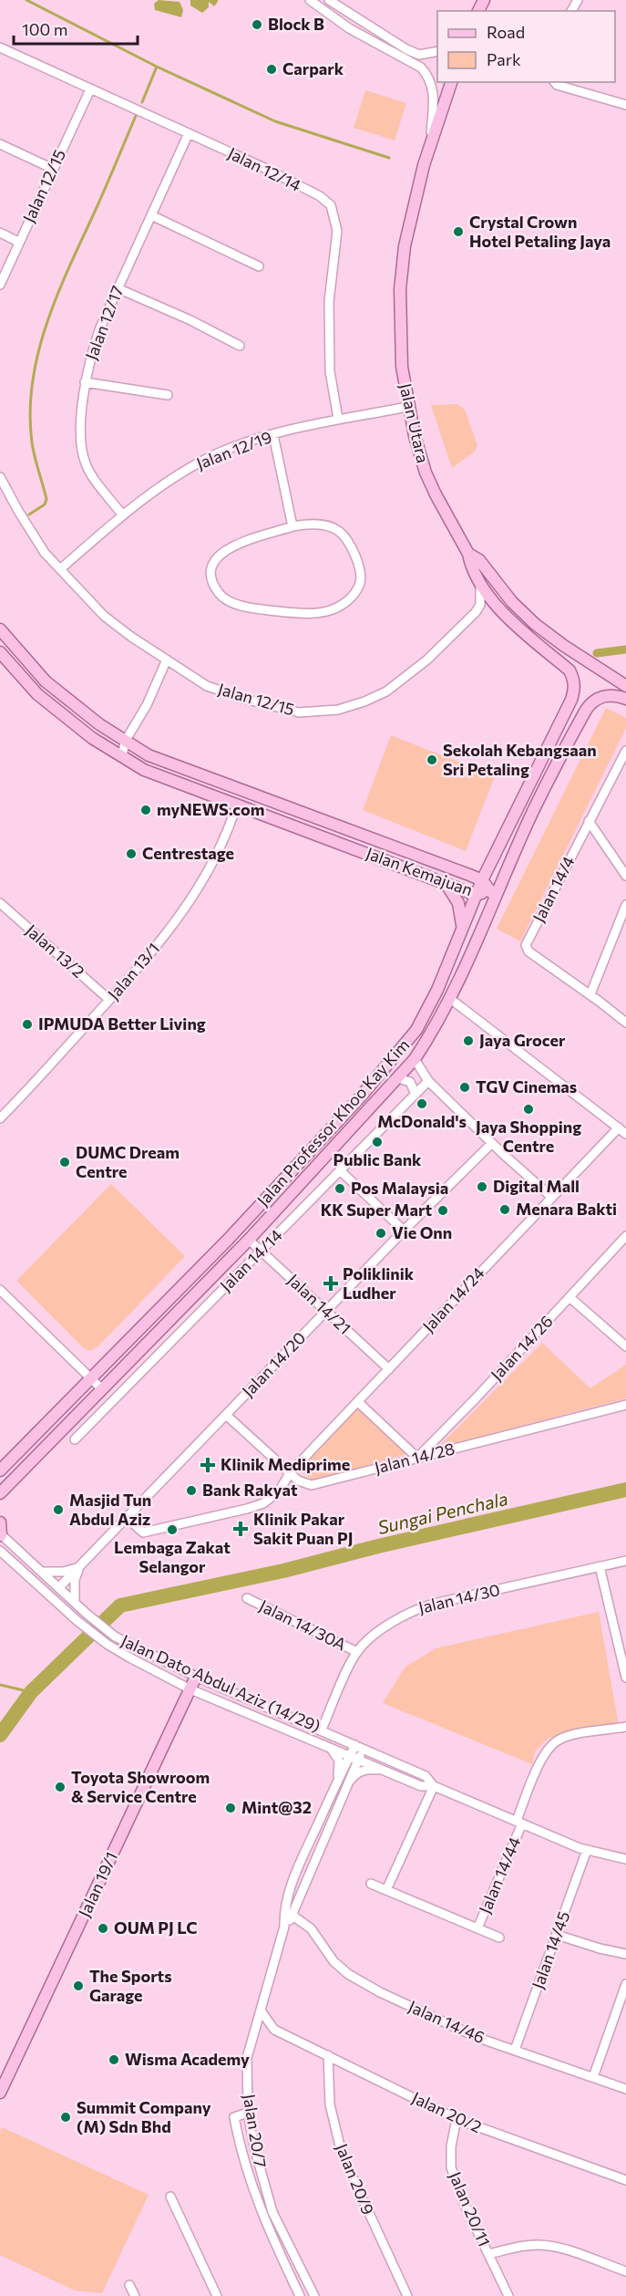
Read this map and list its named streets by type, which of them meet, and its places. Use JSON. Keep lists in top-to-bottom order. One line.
{"streets":{"main road":["Jalan Utara","Jalan Kemajuan","Jalan Professor Khoo Kay Kim","Jalan 19/1"],"street":["Jalan 12/14","Jalan 12/15","Jalan 12/17","Jalan 12/19","Jalan 14/4","Jalan 13/2","Jalan 13/1","Jalan 14/14","Jalan 14/24","Jalan 14/21","Jalan 14/26","Jalan 14/20","Jalan 14/28","Jalan 14/30","Jalan 14/30A","Jalan Dato Abdul Aziz (14/29)","Jalan 14/44","Jalan 14/45","Jalan 14/46","Jalan 20/2","Jalan 20/7","Jalan 20/9","Jalan 20/11"]},"crossings":[["Jalan 12/14","Jalan 12/15"],["Jalan 12/14","Jalan 12/17"],["Jalan 12/14","Jalan 12/19"],["Jalan 12/15","Jalan 12/19"],["Jalan 12/15","Jalan Professor Khoo Kay Kim"],["Jalan 12/17","Jalan 12/19"],["Jalan Utara","Jalan 12/19"],["Jalan Utara","Jalan Professor Khoo Kay Kim"],["Jalan Kemajuan","Jalan 13/1"],["Jalan Kemajuan","Jalan Professor Khoo Kay Kim"],["Jalan 13/2","Jalan 13/1"],["Jalan Professor Khoo Kay Kim","Jalan 14/21"],["Jalan 14/14","Jalan 14/21"],["Jalan 14/24","Jalan 14/21"],["Jalan 14/24","Jalan 14/20"],["Jalan 14/24","Jalan 14/28"],["Jalan 14/21","Jalan 14/20"],["Jalan 14/26","Jalan 14/28"],["Jalan 14/20","Jalan 14/28"],["Jalan 14/20","Jalan Dato Abdul Aziz (14/29)"],["Jalan 14/30","Jalan 14/30A"],["Jalan 14/30","Jalan Dato Abdul Aziz (14/29)"],["Jalan Dato Abdul Aziz (14/29)","Jalan 14/44"],["Jalan Dato Abdul Aziz (14/29)","Jalan 19/1"],["Jalan Dato Abdul Aziz (14/29)","Jalan 14/45"],["Jalan Dato Abdul Aziz (14/29)","Jalan 20/7"],["Jalan 14/45","Jalan 14/46"],["Jalan 14/46","Jalan 20/7"],["Jalan 20/2","Jalan 20/7"],["Jalan 20/2","Jalan 20/9"],["Jalan 20/2","Jalan 20/11"]],"water":["Sungai Penchala"],"places":{"other":["Block B","Carpark","Crystal Crown Hotel Petaling Jaya","Sekolah Kebangsaan Sri Petaling","myNEWS.com","Centrestage","IPMUDA Better Living","Jaya Grocer","TGV Cinemas","McDonald's","Jaya Shopping Centre","Public Bank","DUMC Dream Centre","Digital Mall","Pos Malaysia","Menara Bakti","KK Super Mart","Vie Onn","Bank Rakyat","Masjid Tun Abdul Aziz","Lembaga Zakat Selangor","Toyota Showroom & Service Centre","Mint@32","OUM PJ LC","The Sports Garage","Wisma Academy","Summit Company (M) Sdn Bhd"],"health":["Poliklinik Ludher","Klinik Mediprime","Klinik Pakar Sakit Puan PJ"]},"legend":["Road","Park"],"scale_bar":"100 m"}
